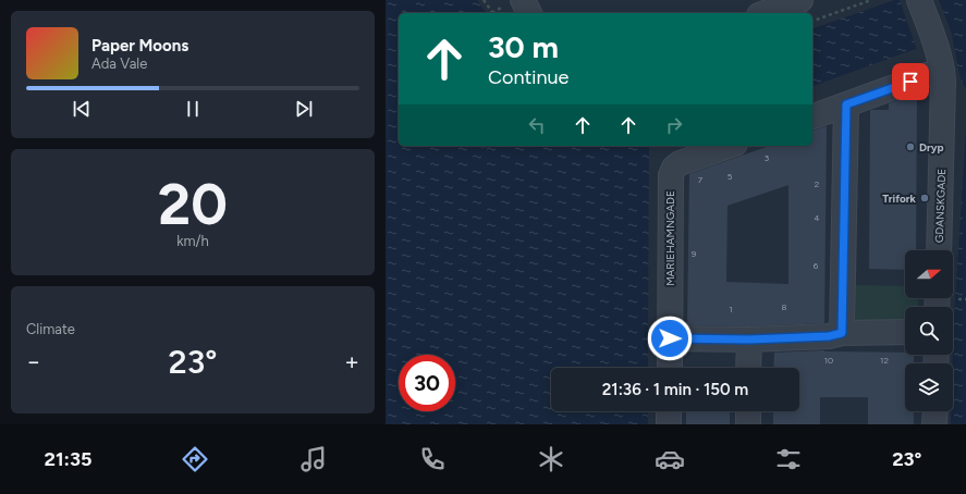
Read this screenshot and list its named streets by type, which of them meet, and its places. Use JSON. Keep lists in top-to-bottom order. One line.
{"streets":{"street":["GDANSKGADE","MARIEHAMNGADE"]},"places":["Dryp","Trifork"],"house_numbers":["3","5","7","2","4","9","6","8","1","10","12"],"north":"right","page":{"turn":["30 m","Continue"],"song":["Paper Moons","Ada Vale"],"tile":[["20","km/h"],"Climate"],"heat":["−","23°","+"],"limit":"30","trip":"21:36 · 1 min · 150 m","tabs":["21:35","23°"]}}
